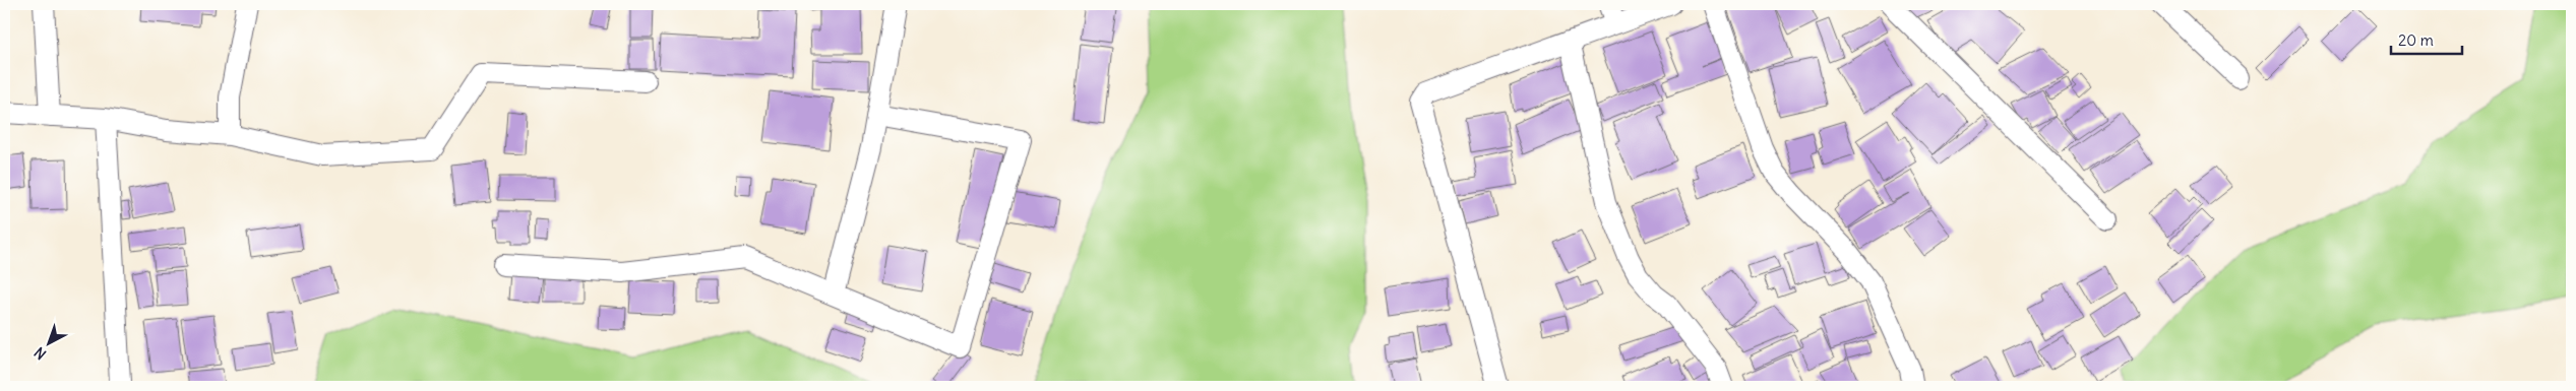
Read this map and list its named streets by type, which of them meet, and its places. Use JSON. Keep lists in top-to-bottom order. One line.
{"scale_bar":"20 m","north":"bottom left"}
